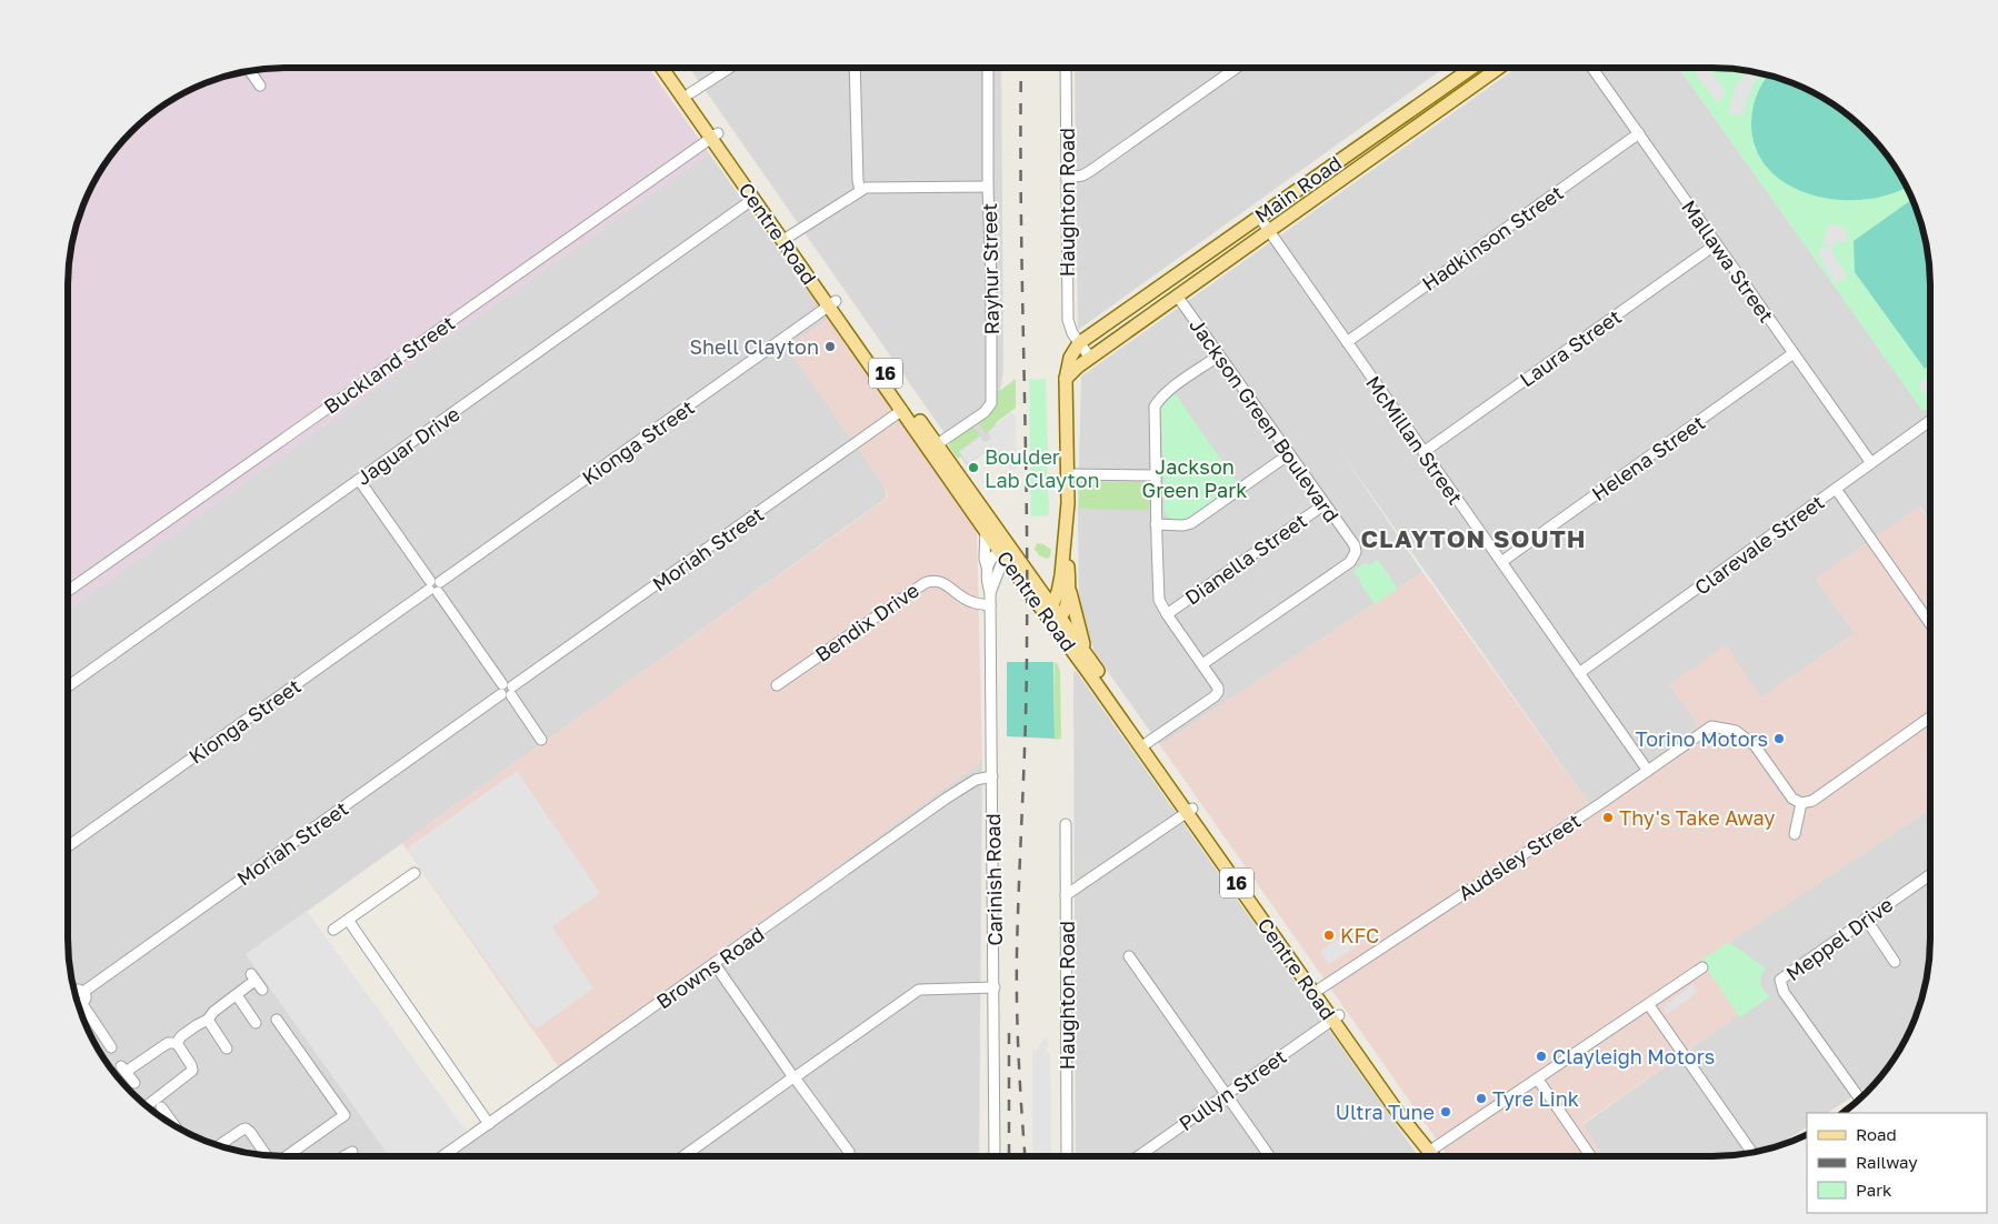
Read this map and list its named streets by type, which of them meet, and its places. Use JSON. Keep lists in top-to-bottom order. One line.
{"streets":{"main road":["Main Road","Centre Road","16"],"street":["Haughton Road","Hadkinson Street","Mallawa Street","Rayhur Street","Laura Street","Buckland Street","Jackson Green Boulevard","McMillan Street","Kionga Street","Jaguar Drive","Helena Street","Clarevale Street","Moriah Street","Dianella Street","Bendix Drive","Audsley Street","Carinish Road","Meppel Drive","Browns Road","Pullyn Street"]},"crossings":[["Main Road","Haughton Road"],["Main Road","Jackson Green Boulevard"],["Main Road","McMillan Street"],["Centre Road","Rayhur Street"],["Centre Road","Buckland Street"],["Centre Road","Kionga Street"],["Centre Road","Jaguar Drive"],["Centre Road","Moriah Street"],["Centre Road","Audsley Street"],["Centre Road","Carinish Road"],["Centre Road","Pullyn Street"],["Hadkinson Street","Mallawa Street"],["Hadkinson Street","McMillan Street"],["Mallawa Street","Laura Street"],["Mallawa Street","Helena Street"],["Mallawa Street","Clarevale Street"],["Laura Street","McMillan Street"],["Jackson Green Boulevard","Dianella Street"],["McMillan Street","Helena Street"],["McMillan Street","Clarevale Street"],["McMillan Street","Audsley Street"],["Bendix Drive","Carinish Road"],["Carinish Road","Browns Road"]],"districts":["CLAYTON SOUTH"],"parks":["Jackson Green Park"],"places":["Shell Clayton","Boulder Lab Clayton","Torino Motors","Thy's Take Away","KFC","Clayleigh Motors","Tyre Link","Ultra Tune"],"legend":["Road","Railway","Park"]}
